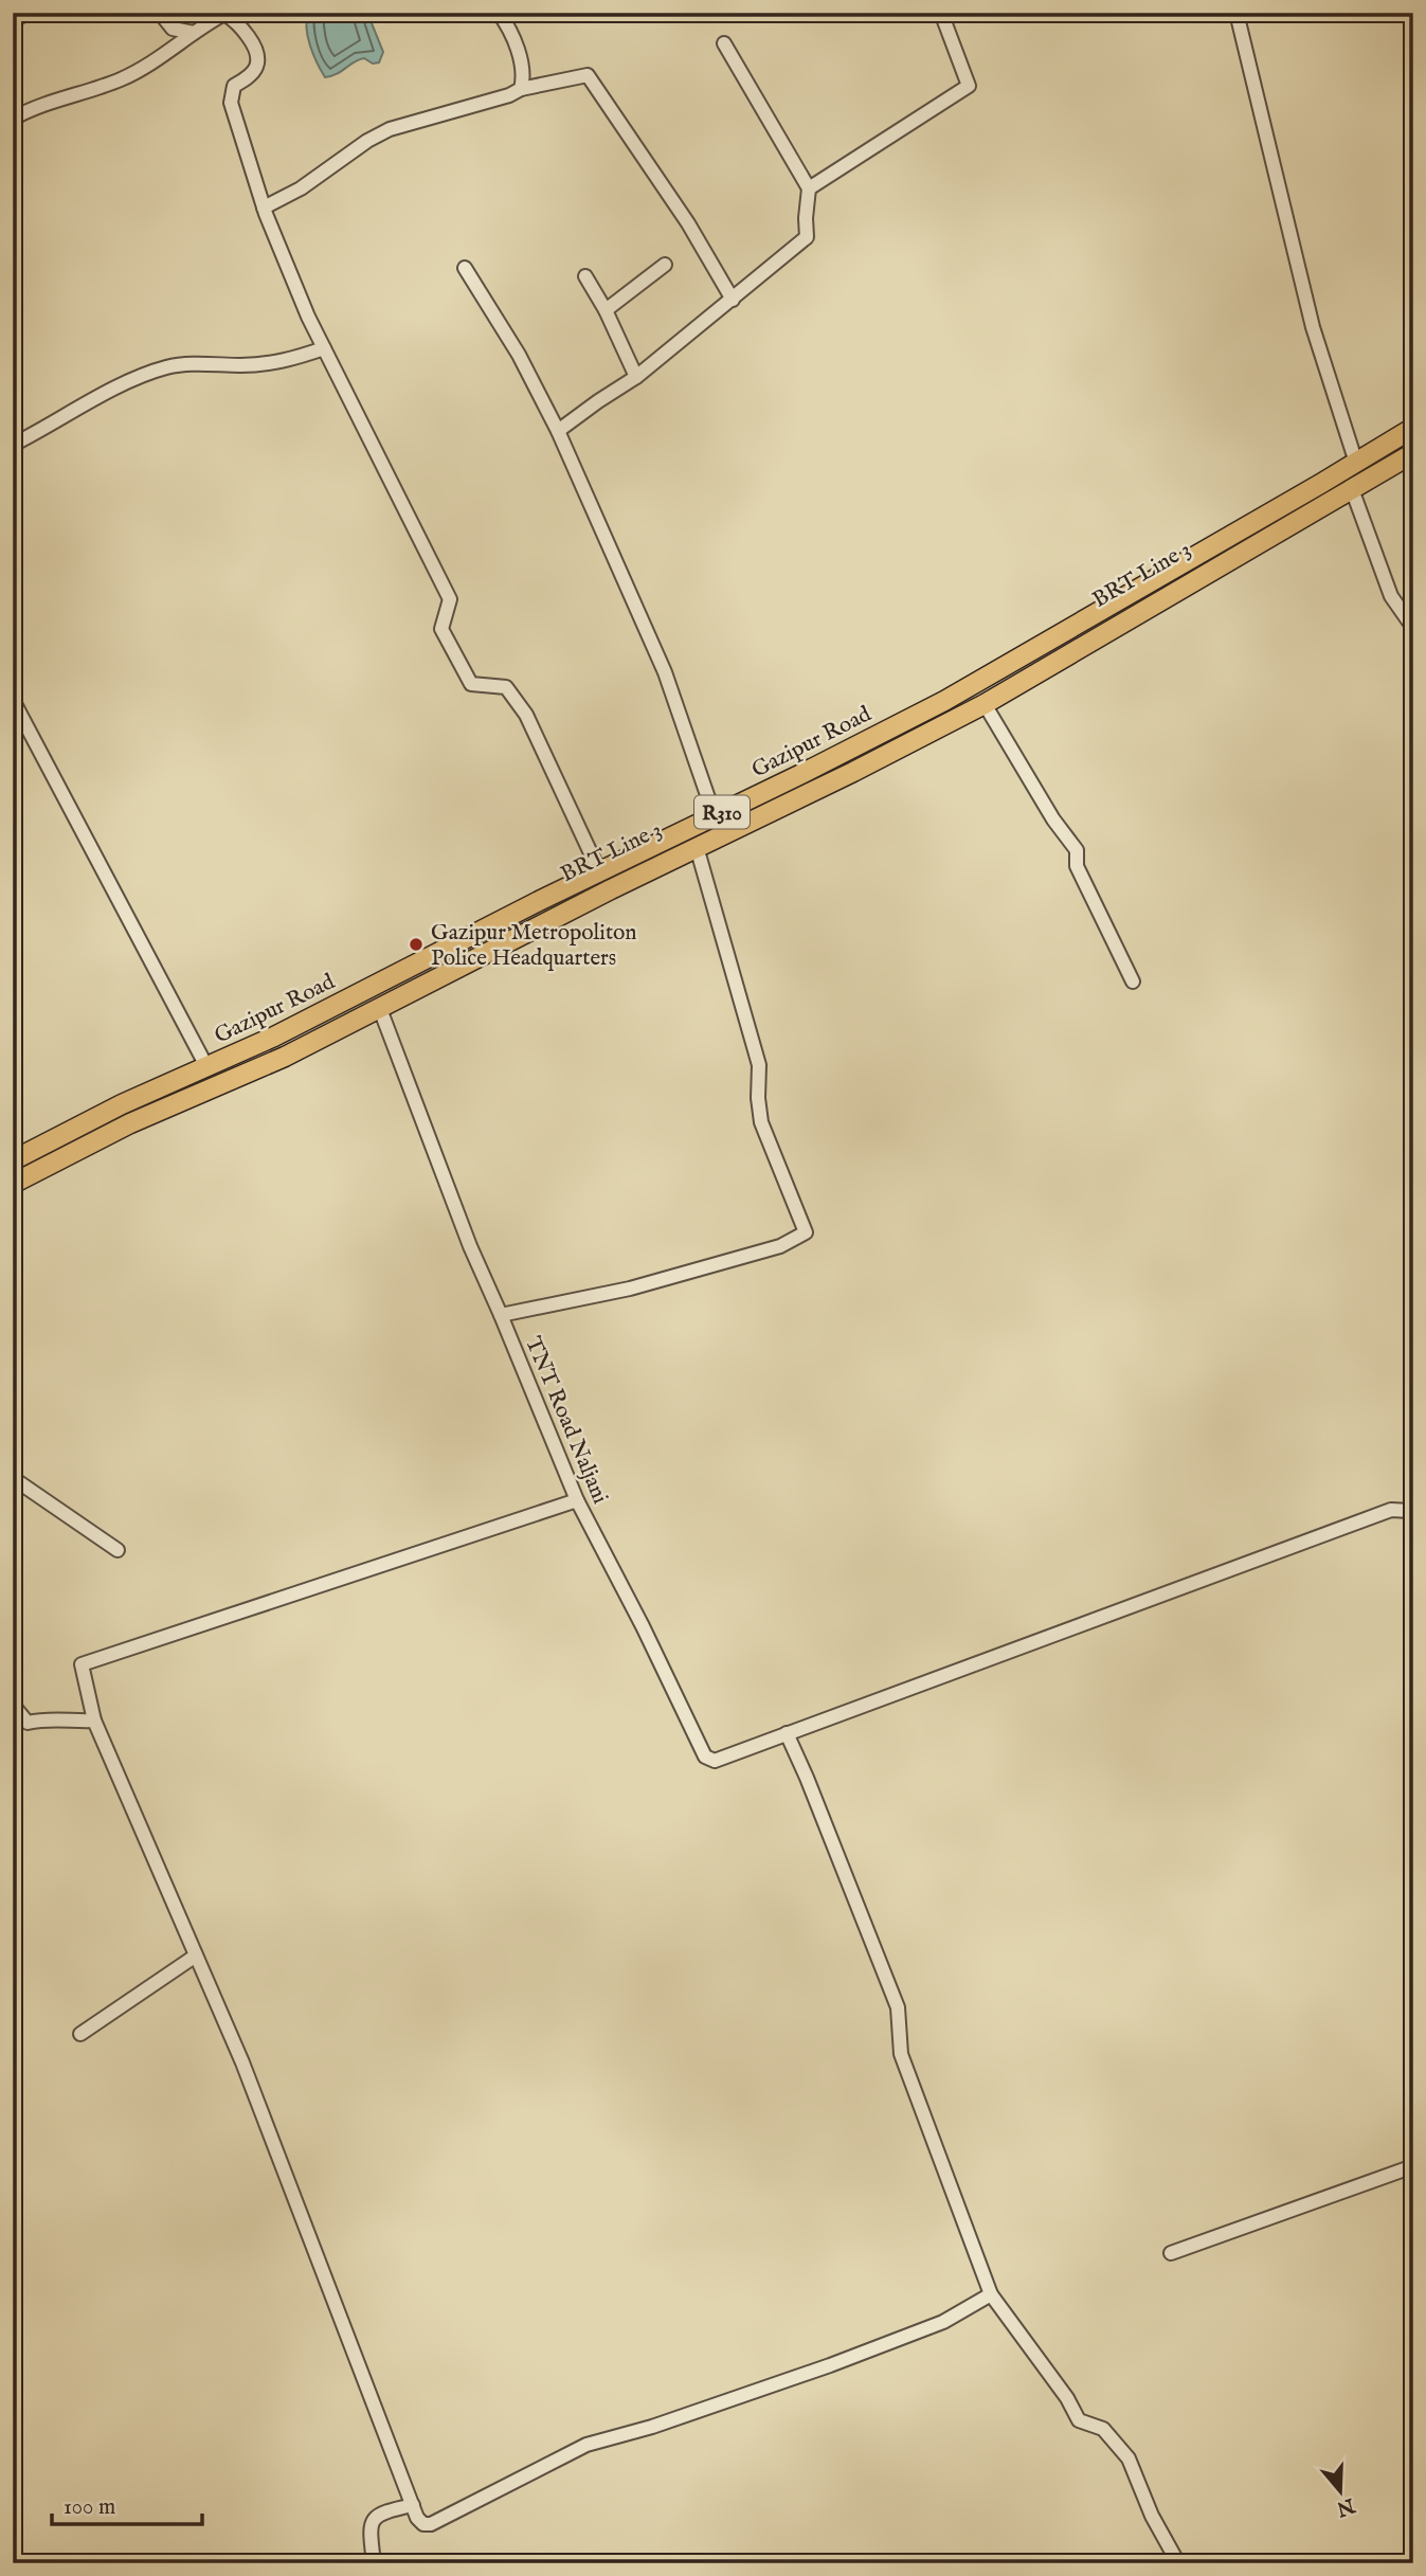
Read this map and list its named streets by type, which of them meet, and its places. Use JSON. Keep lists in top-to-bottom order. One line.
{"streets":{"main road":["BRT Line 3","Gazipur Road","R310"],"street":["TNT Road Naljani"]},"crossings":[["Gazipur Road","TNT Road Naljani"]],"places":["Gazipur Metropoliton Police Headquarters"],"scale_bar":"100 m","north":"bottom"}
